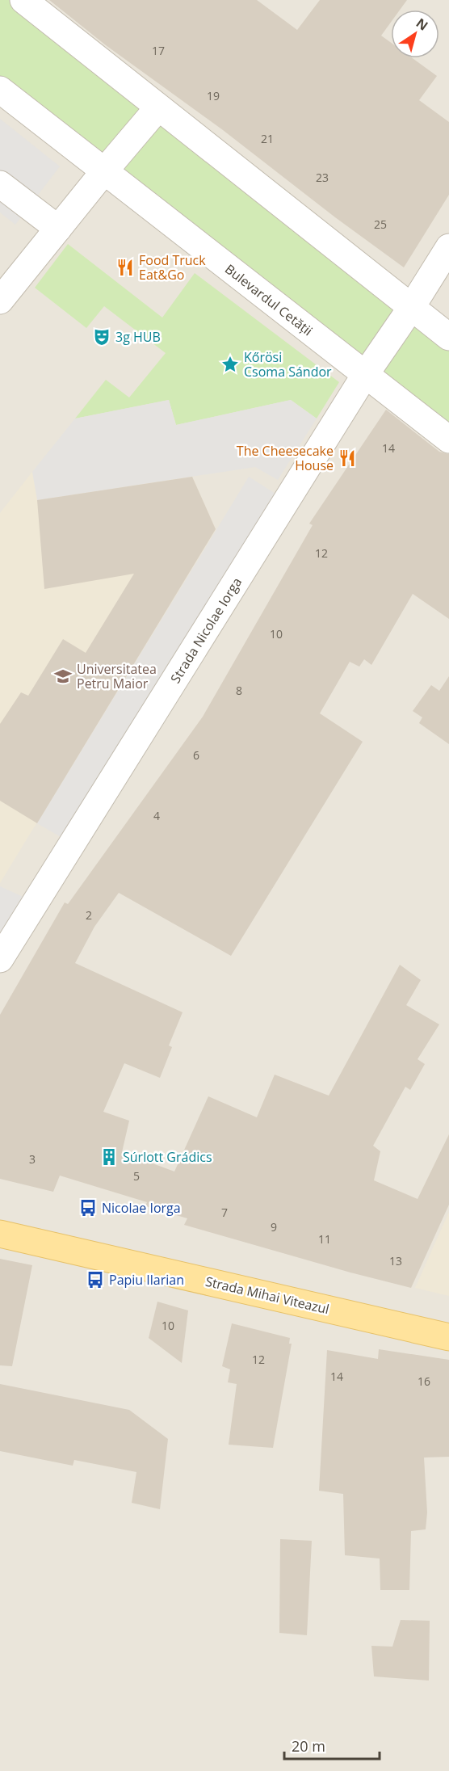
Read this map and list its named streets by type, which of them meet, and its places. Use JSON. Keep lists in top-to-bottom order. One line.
{"streets":{"main road":["Strada Mihai Viteazul"],"street":["Bulevardul Cetății","Strada Nicolae Iorga"]},"crossings":[["Bulevardul Cetății","Strada Nicolae Iorga"]],"places":{"restaurant":["Food Truck Eat&Go","The Cheesecake House"],"theatre":["3g HUB"],"place":["Kőrösi Csoma Sándor"],"school or university":["Universitatea Petru Maior"],"building":["Súrlott Grádics"],"bus stop":["Nicolae Iorga","Papiu Ilarian"]},"house_numbers":["17","19","21","23","25","14","12","10","8","6","4","2","3","5","7","9","11","13","10","12","14","16"],"scale_bar":"20 m","north":"top right"}
